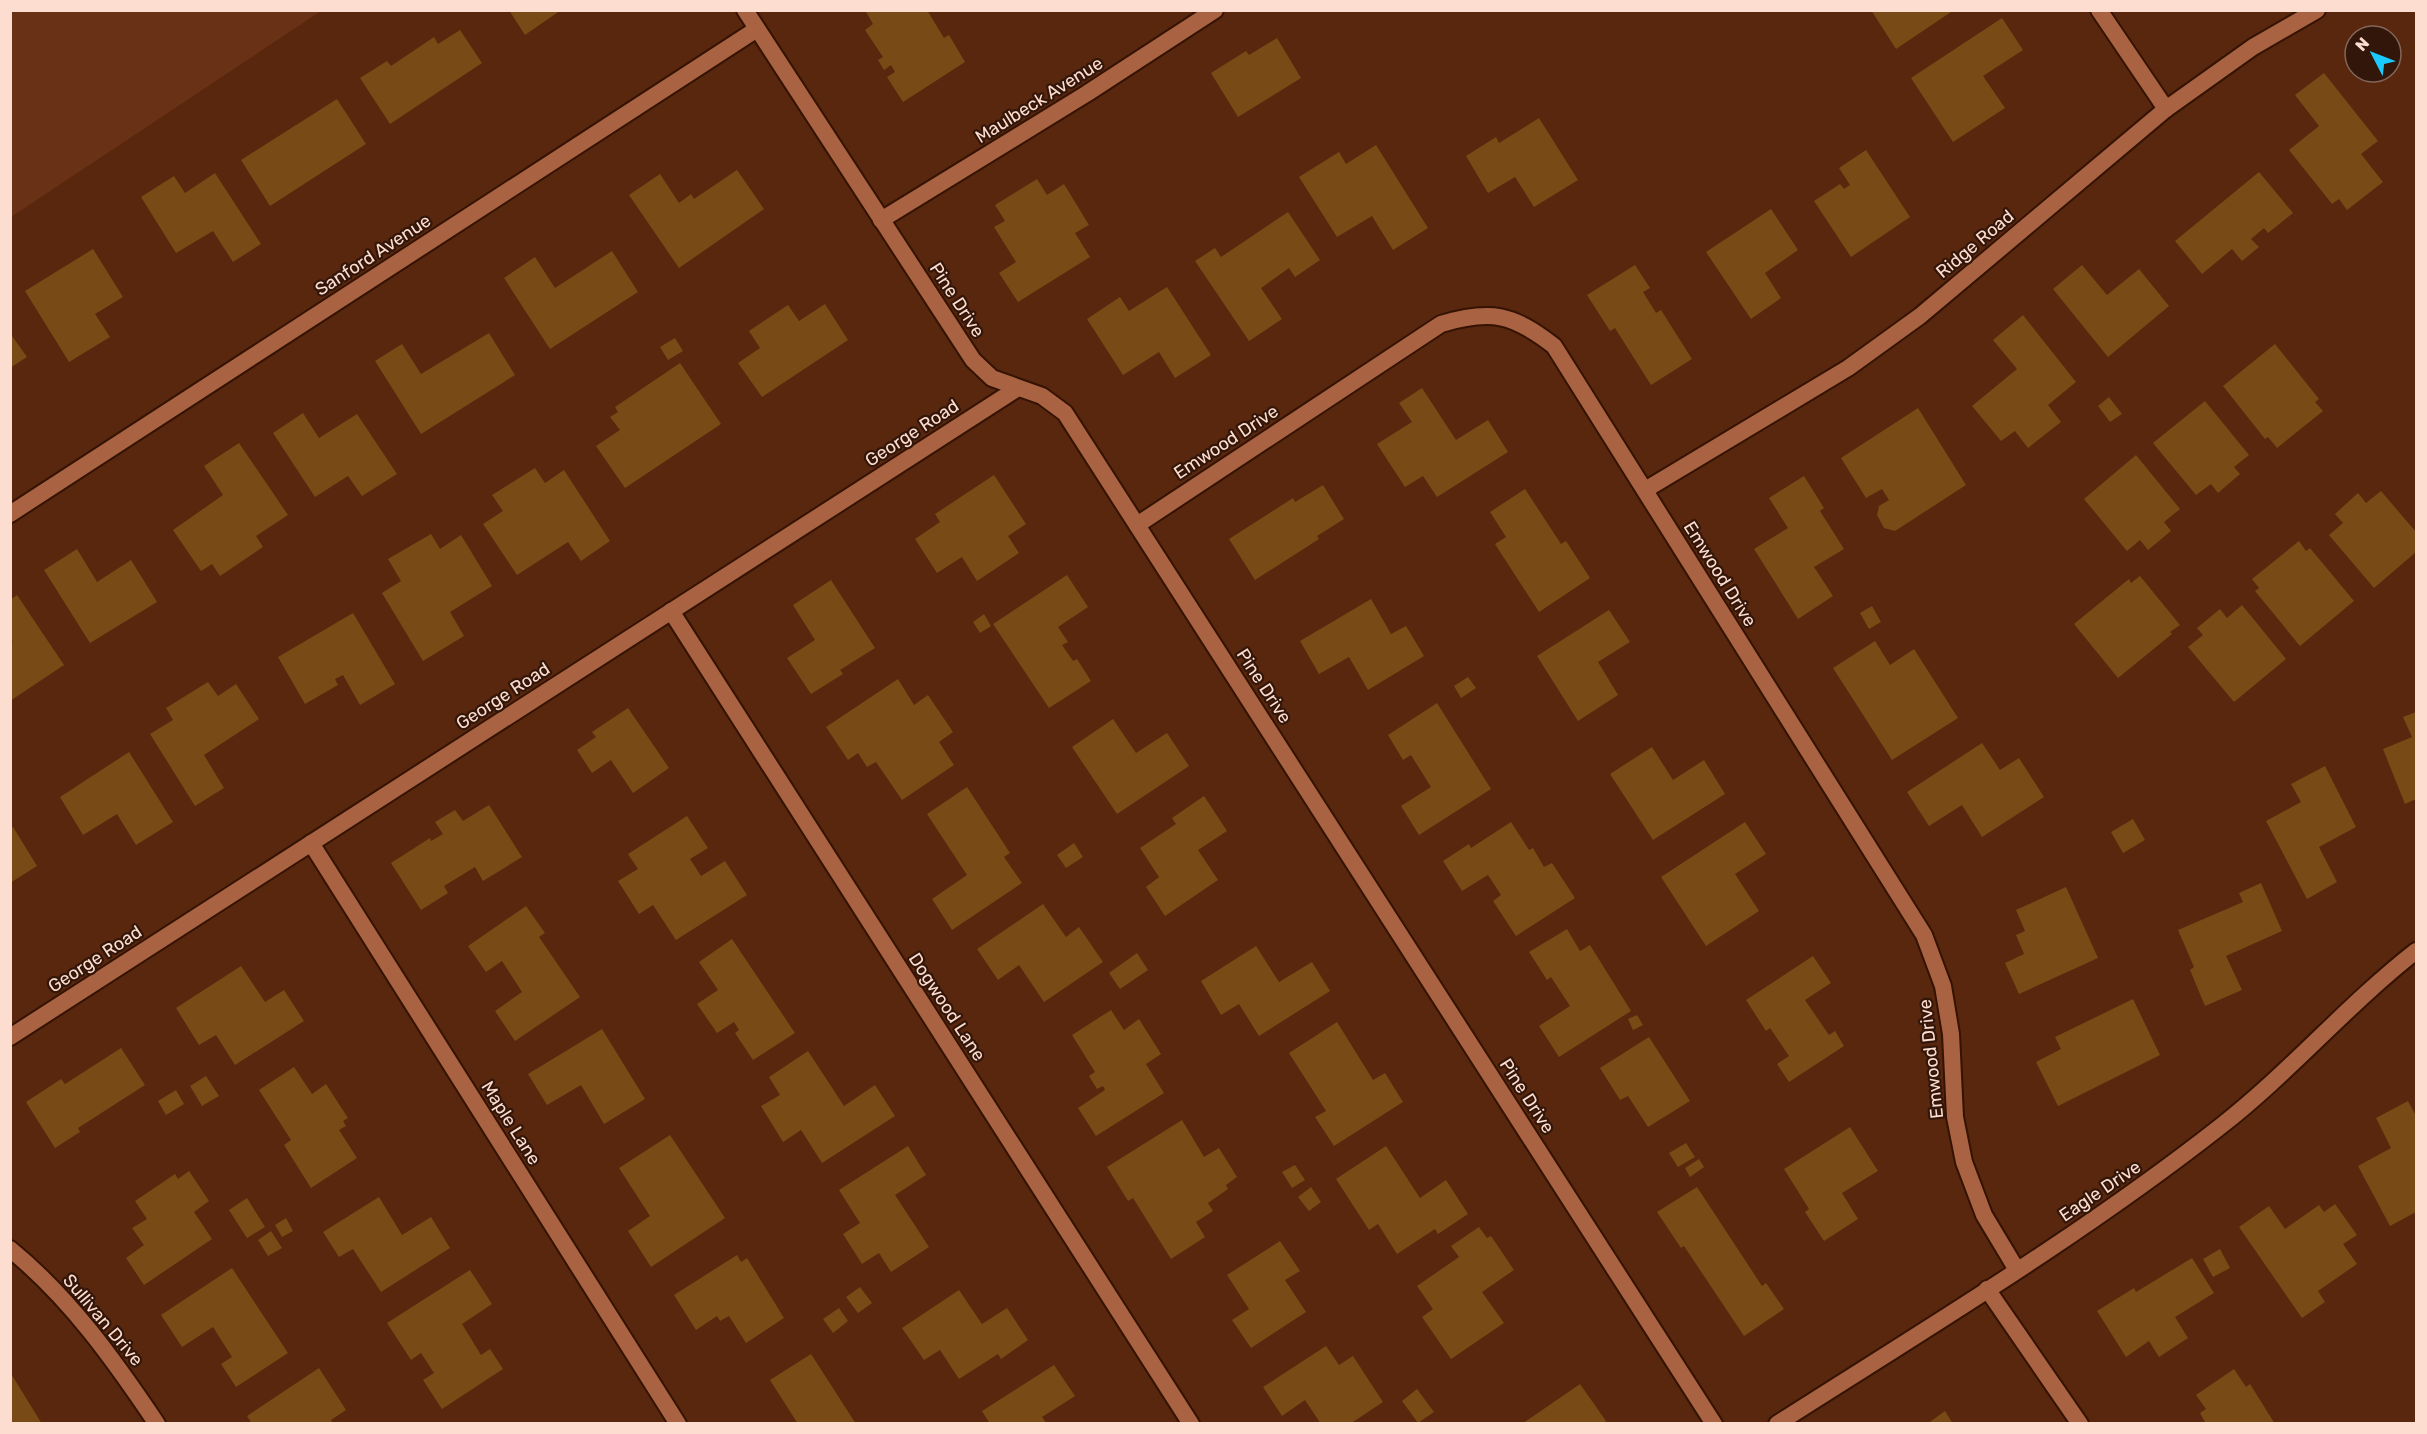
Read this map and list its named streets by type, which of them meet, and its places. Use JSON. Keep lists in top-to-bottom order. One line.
{"streets":{"street":["Maulbeck Avenue","Ridge Road","Sanford Avenue","Pine Drive","George Road","Emwood Drive","Dogwood Lane","Maple Lane","Eagle Drive","Sullivan Drive"]},"crossings":[["Maulbeck Avenue","Pine Drive"],["Ridge Road","Emwood Drive"],["Sanford Avenue","Pine Drive"],["Pine Drive","George Road"],["Pine Drive","Emwood Drive"],["George Road","Dogwood Lane"],["George Road","Maple Lane"],["Emwood Drive","Eagle Drive"]],"north":"top left"}
